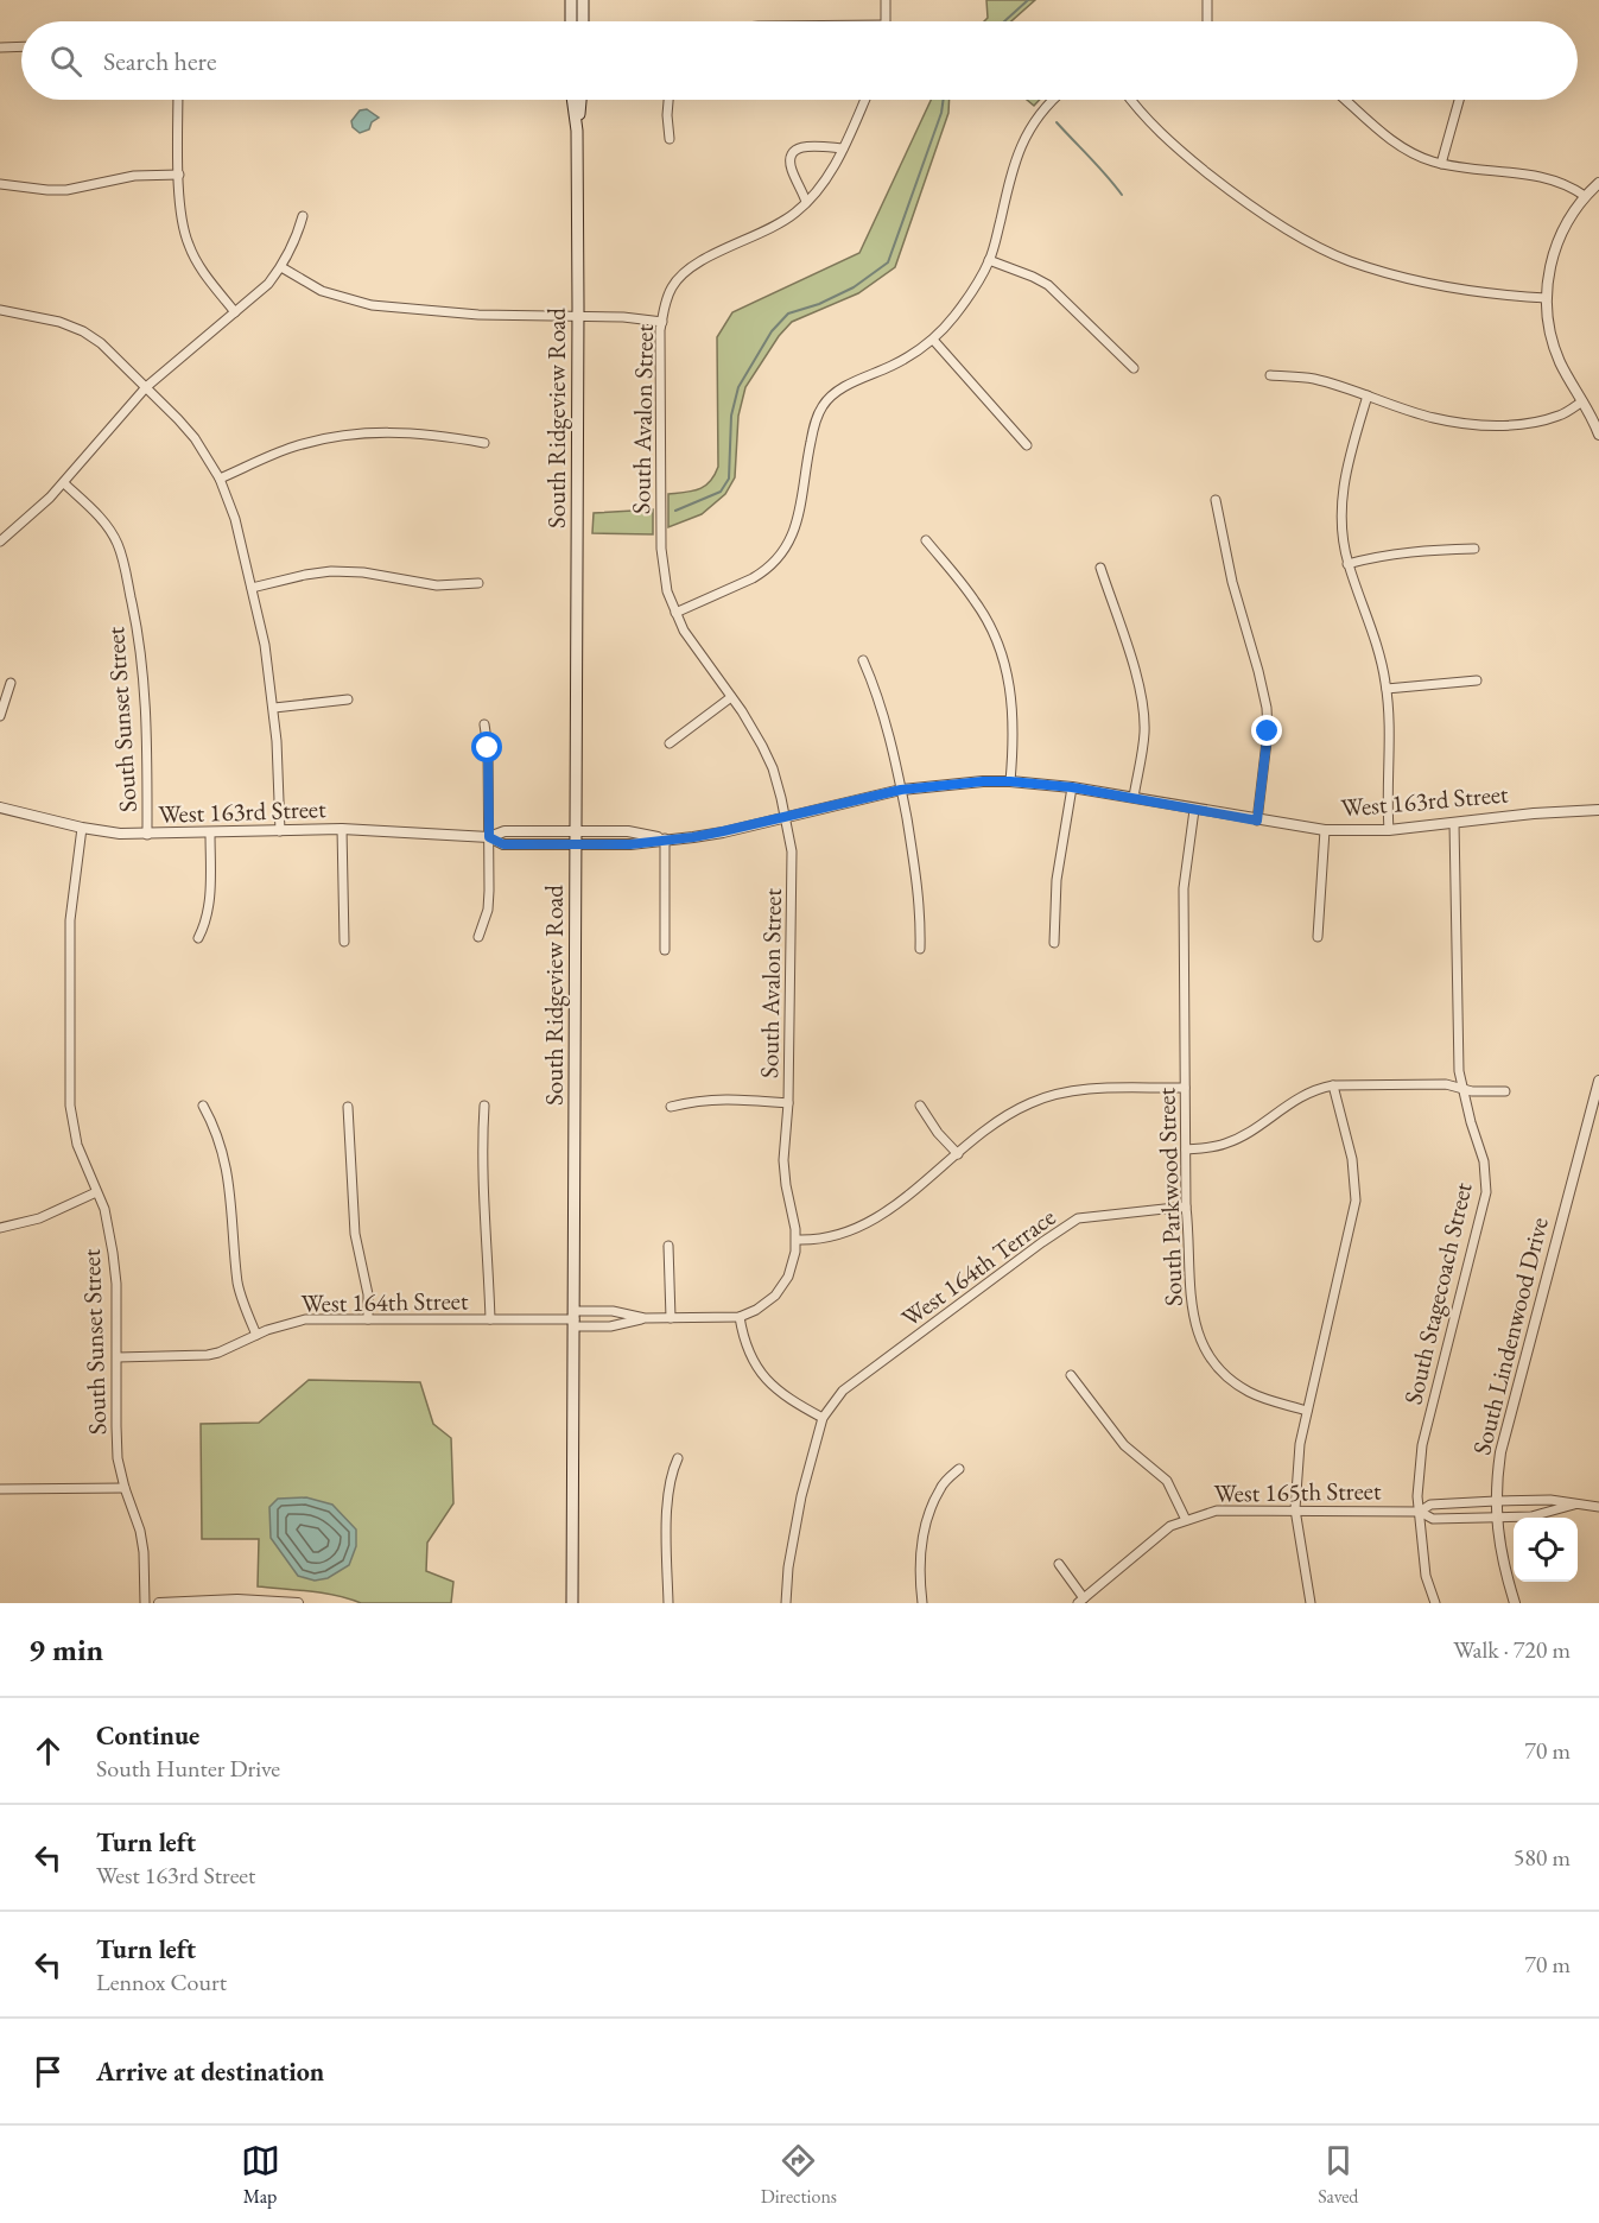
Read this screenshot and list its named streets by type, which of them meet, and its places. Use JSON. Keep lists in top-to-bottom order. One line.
{"streets":{"main road":["South Ridgeview Road"],"street":["South Avalon Street","South Sunset Street","West 163rd Street","South Parkwood Street","West 164th Terrace","South Stagecoach Street","West 164th Street","South Lindenwood Drive","West 165th Street"]},"crossings":[["South Ridgeview Road","West 163rd Street"],["South Ridgeview Road","West 164th Street"],["South Avalon Street","West 163rd Street"],["South Avalon Street","West 164th Street"],["South Sunset Street","West 163rd Street"],["South Sunset Street","West 164th Street"],["West 163rd Street","South Parkwood Street"],["West 163rd Street","South Stagecoach Street"],["South Parkwood Street","West 164th Terrace"],["South Stagecoach Street","West 165th Street"],["South Lindenwood Drive","West 165th Street"]],"page":{"search":"Search here","heading":["9 min","Walk · 720 m"],"list":[["Continue","South Hunter Drive","70 m"],["Turn left","West 163rd Street","580 m"],["Turn left","Lennox Court","70 m"],"Arrive at destination"],"nav":["Map","Directions","Saved"]}}
